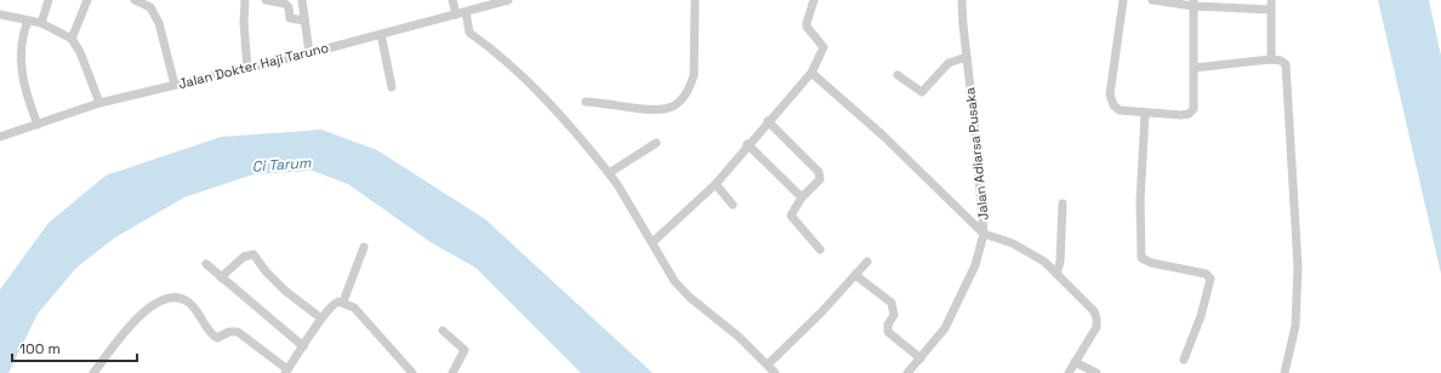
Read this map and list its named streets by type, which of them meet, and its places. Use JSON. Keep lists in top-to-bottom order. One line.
{"streets":{"street":["Jalan Dokter Haji Taruno","Jalan Adiarsa Pusaka"]},"water":["Ci Tarum"],"scale_bar":"100 m"}
